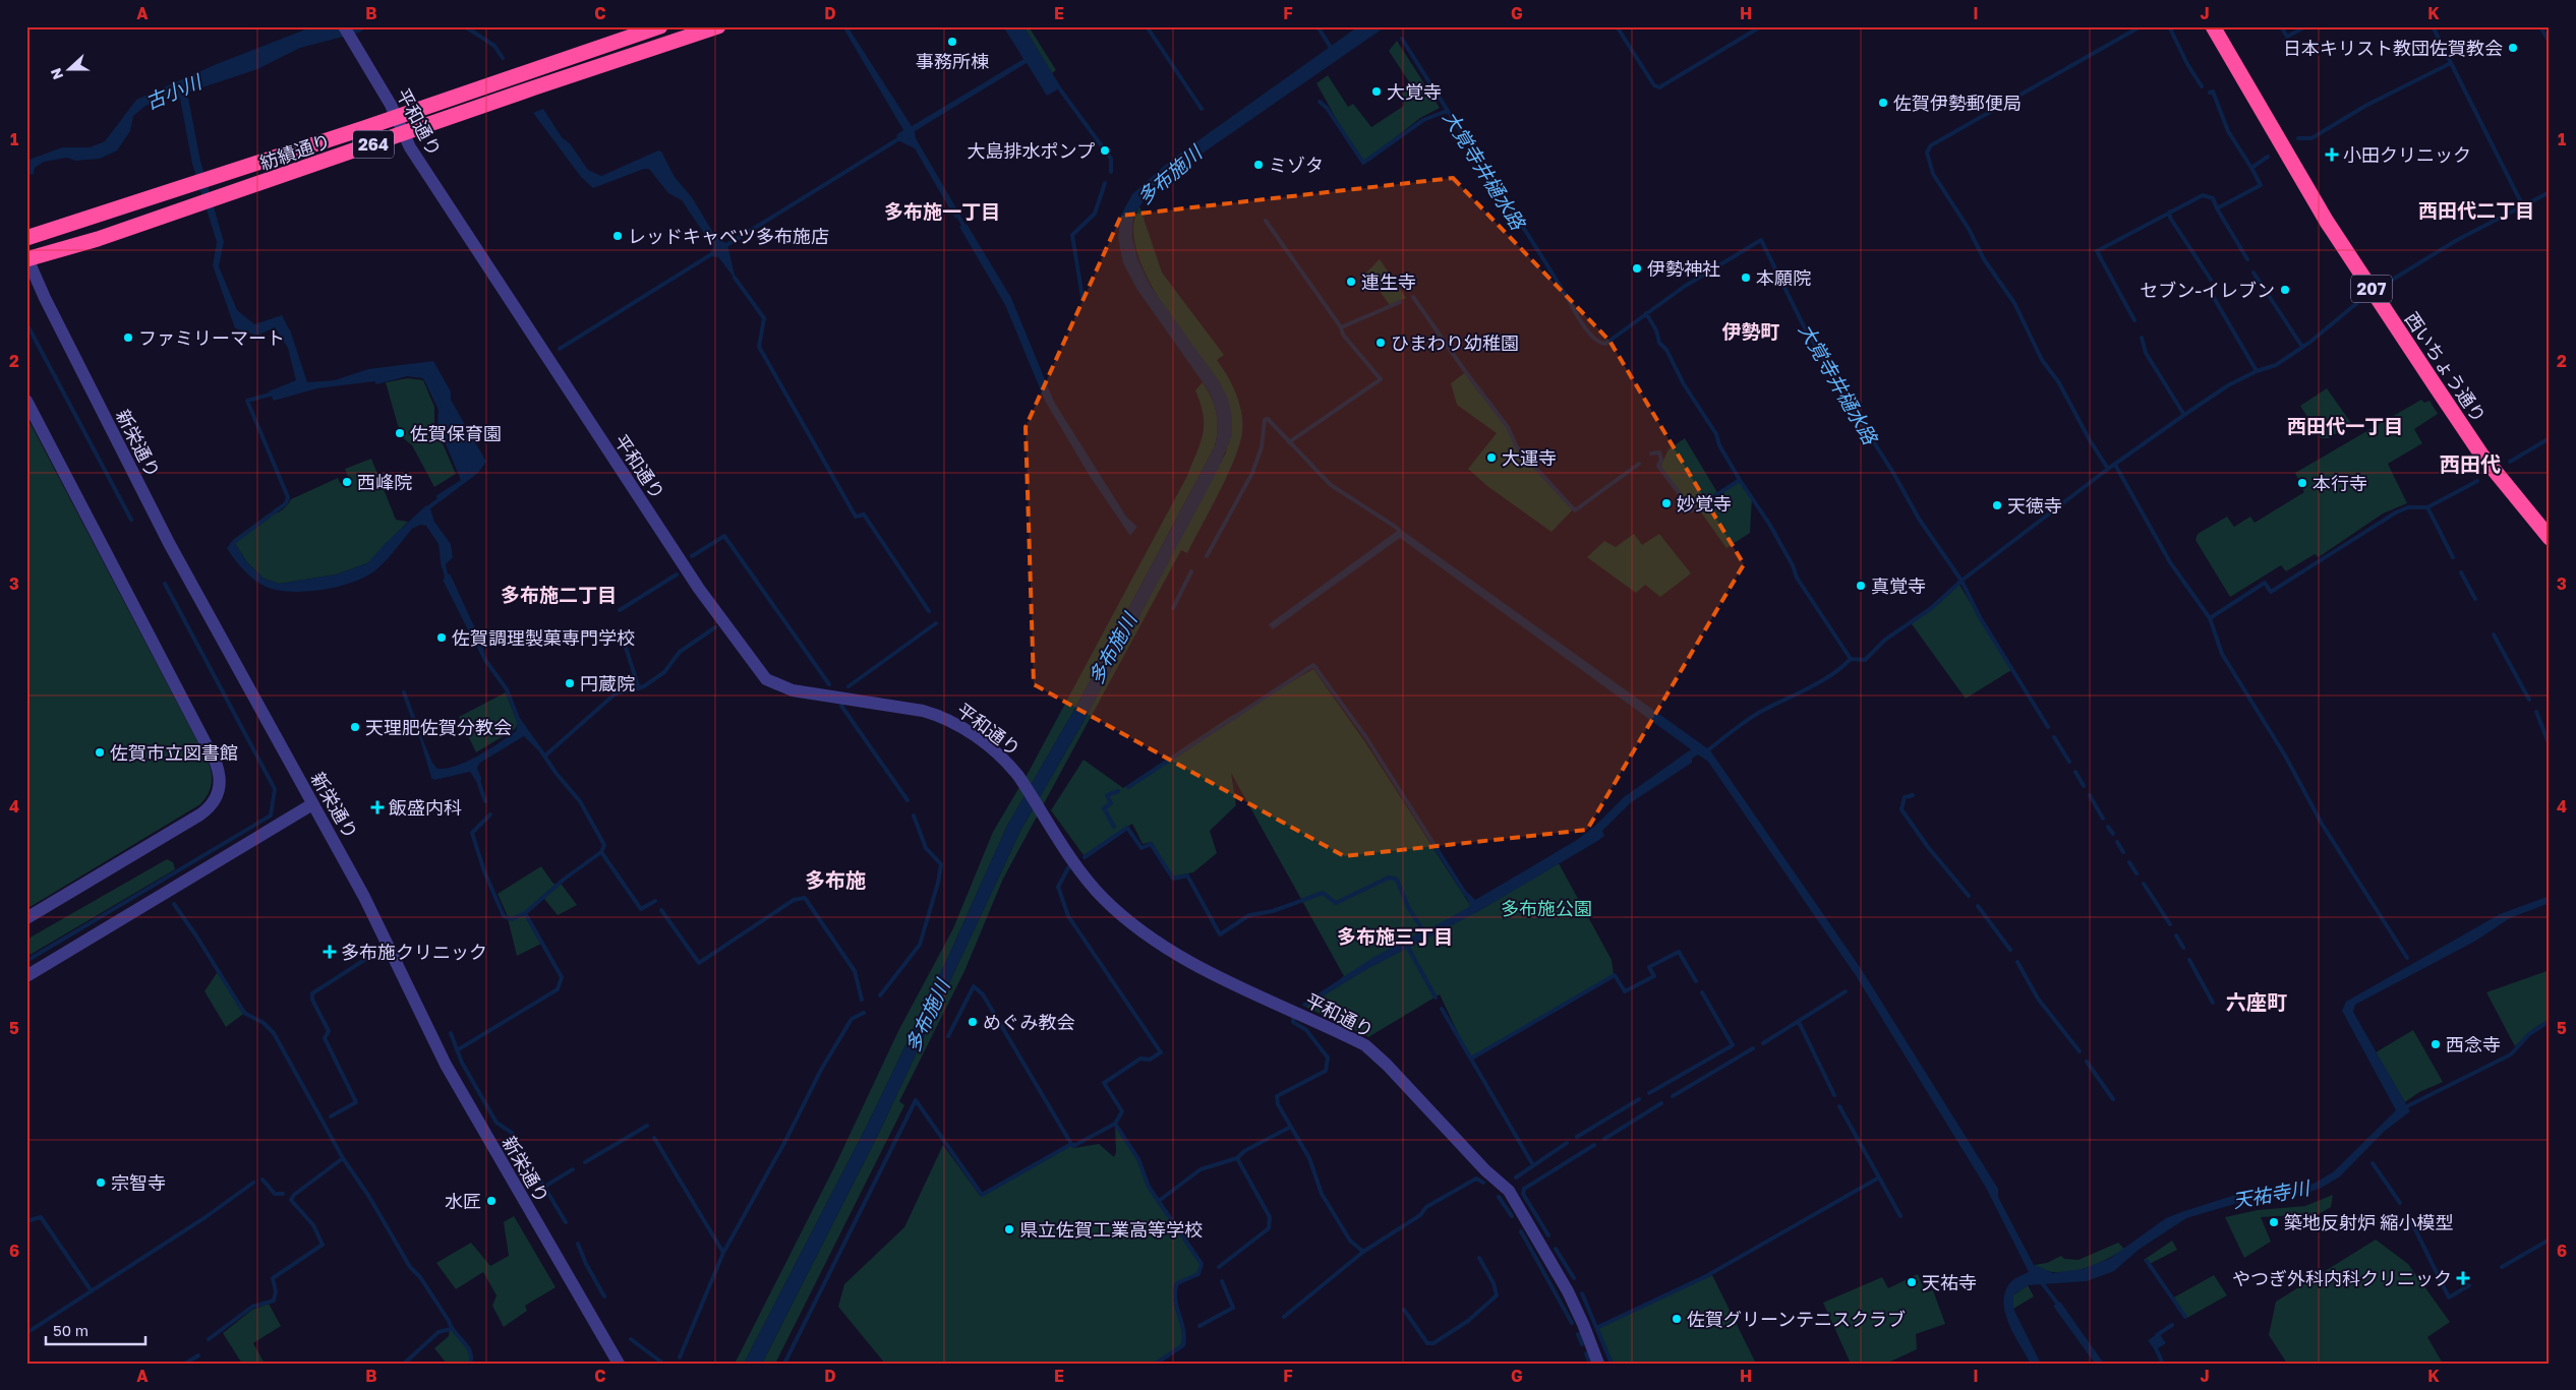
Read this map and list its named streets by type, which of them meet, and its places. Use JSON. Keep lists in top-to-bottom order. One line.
{"streets":{"highway":["264","紡績通り","207","西いちょう通り"],"street":["平和通り","新栄通り"]},"crossings":[["平和通り","紡績通り"],["紡績通り","新栄通り"]],"districts":["西田代二丁目","多布施一丁目","伊勢町","西田代一丁目","西田代","多布施二丁目","多布施","多布施三丁目","六座町"],"water":["古小川","大覚寺井樋水路","多布施川","天祐寺川"],"parks":["多布施公園"],"places":{"other":["事務所棟","日本キリスト教団佐賀教会","大覚寺","佐賀伊勢郵便局","大島排水ポンプ","ミゾタ","レッドキャベツ多布施店","伊勢神社","本願院","連生寺","セブン-イレブン","ファミリーマート","ひまわり幼稚園","佐賀保育園","大運寺","西峰院","本行寺","妙覚寺","天徳寺","真覚寺","佐賀調理製菓専門学校","円蔵院","天理肥佐賀分教会","佐賀市立図書館","めぐみ教会","西念寺","宗智寺","水匠","築地反射炉 縮小模型","県立佐賀工業高等学校","天祐寺","佐賀グリーンテニスクラブ"],"health":["小田クリニック","飯盛内科","多布施クリニック","やつぎ外科内科クリニック"]},"scale_bar":"50 m","north":"left","grid":{"columns":["A","B","C","D","E","F","G","H","I","J","K"],"rows":["1","2","3","4","5","6"]}}
